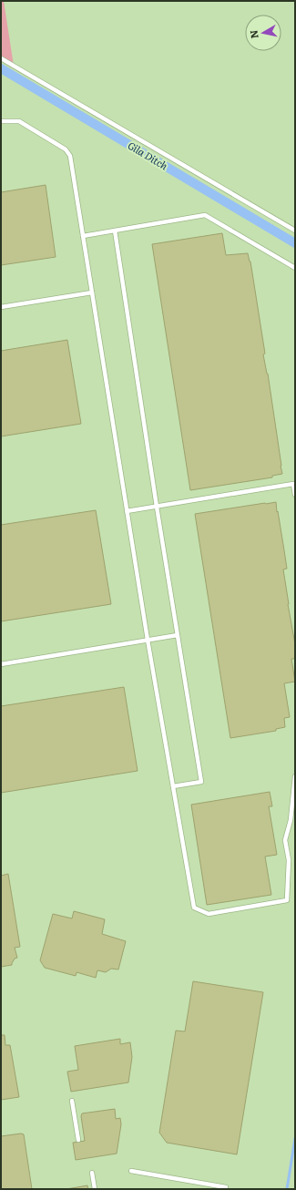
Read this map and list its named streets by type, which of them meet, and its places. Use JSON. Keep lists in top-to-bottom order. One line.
{"water":["Gila Ditch"],"north":"left"}
